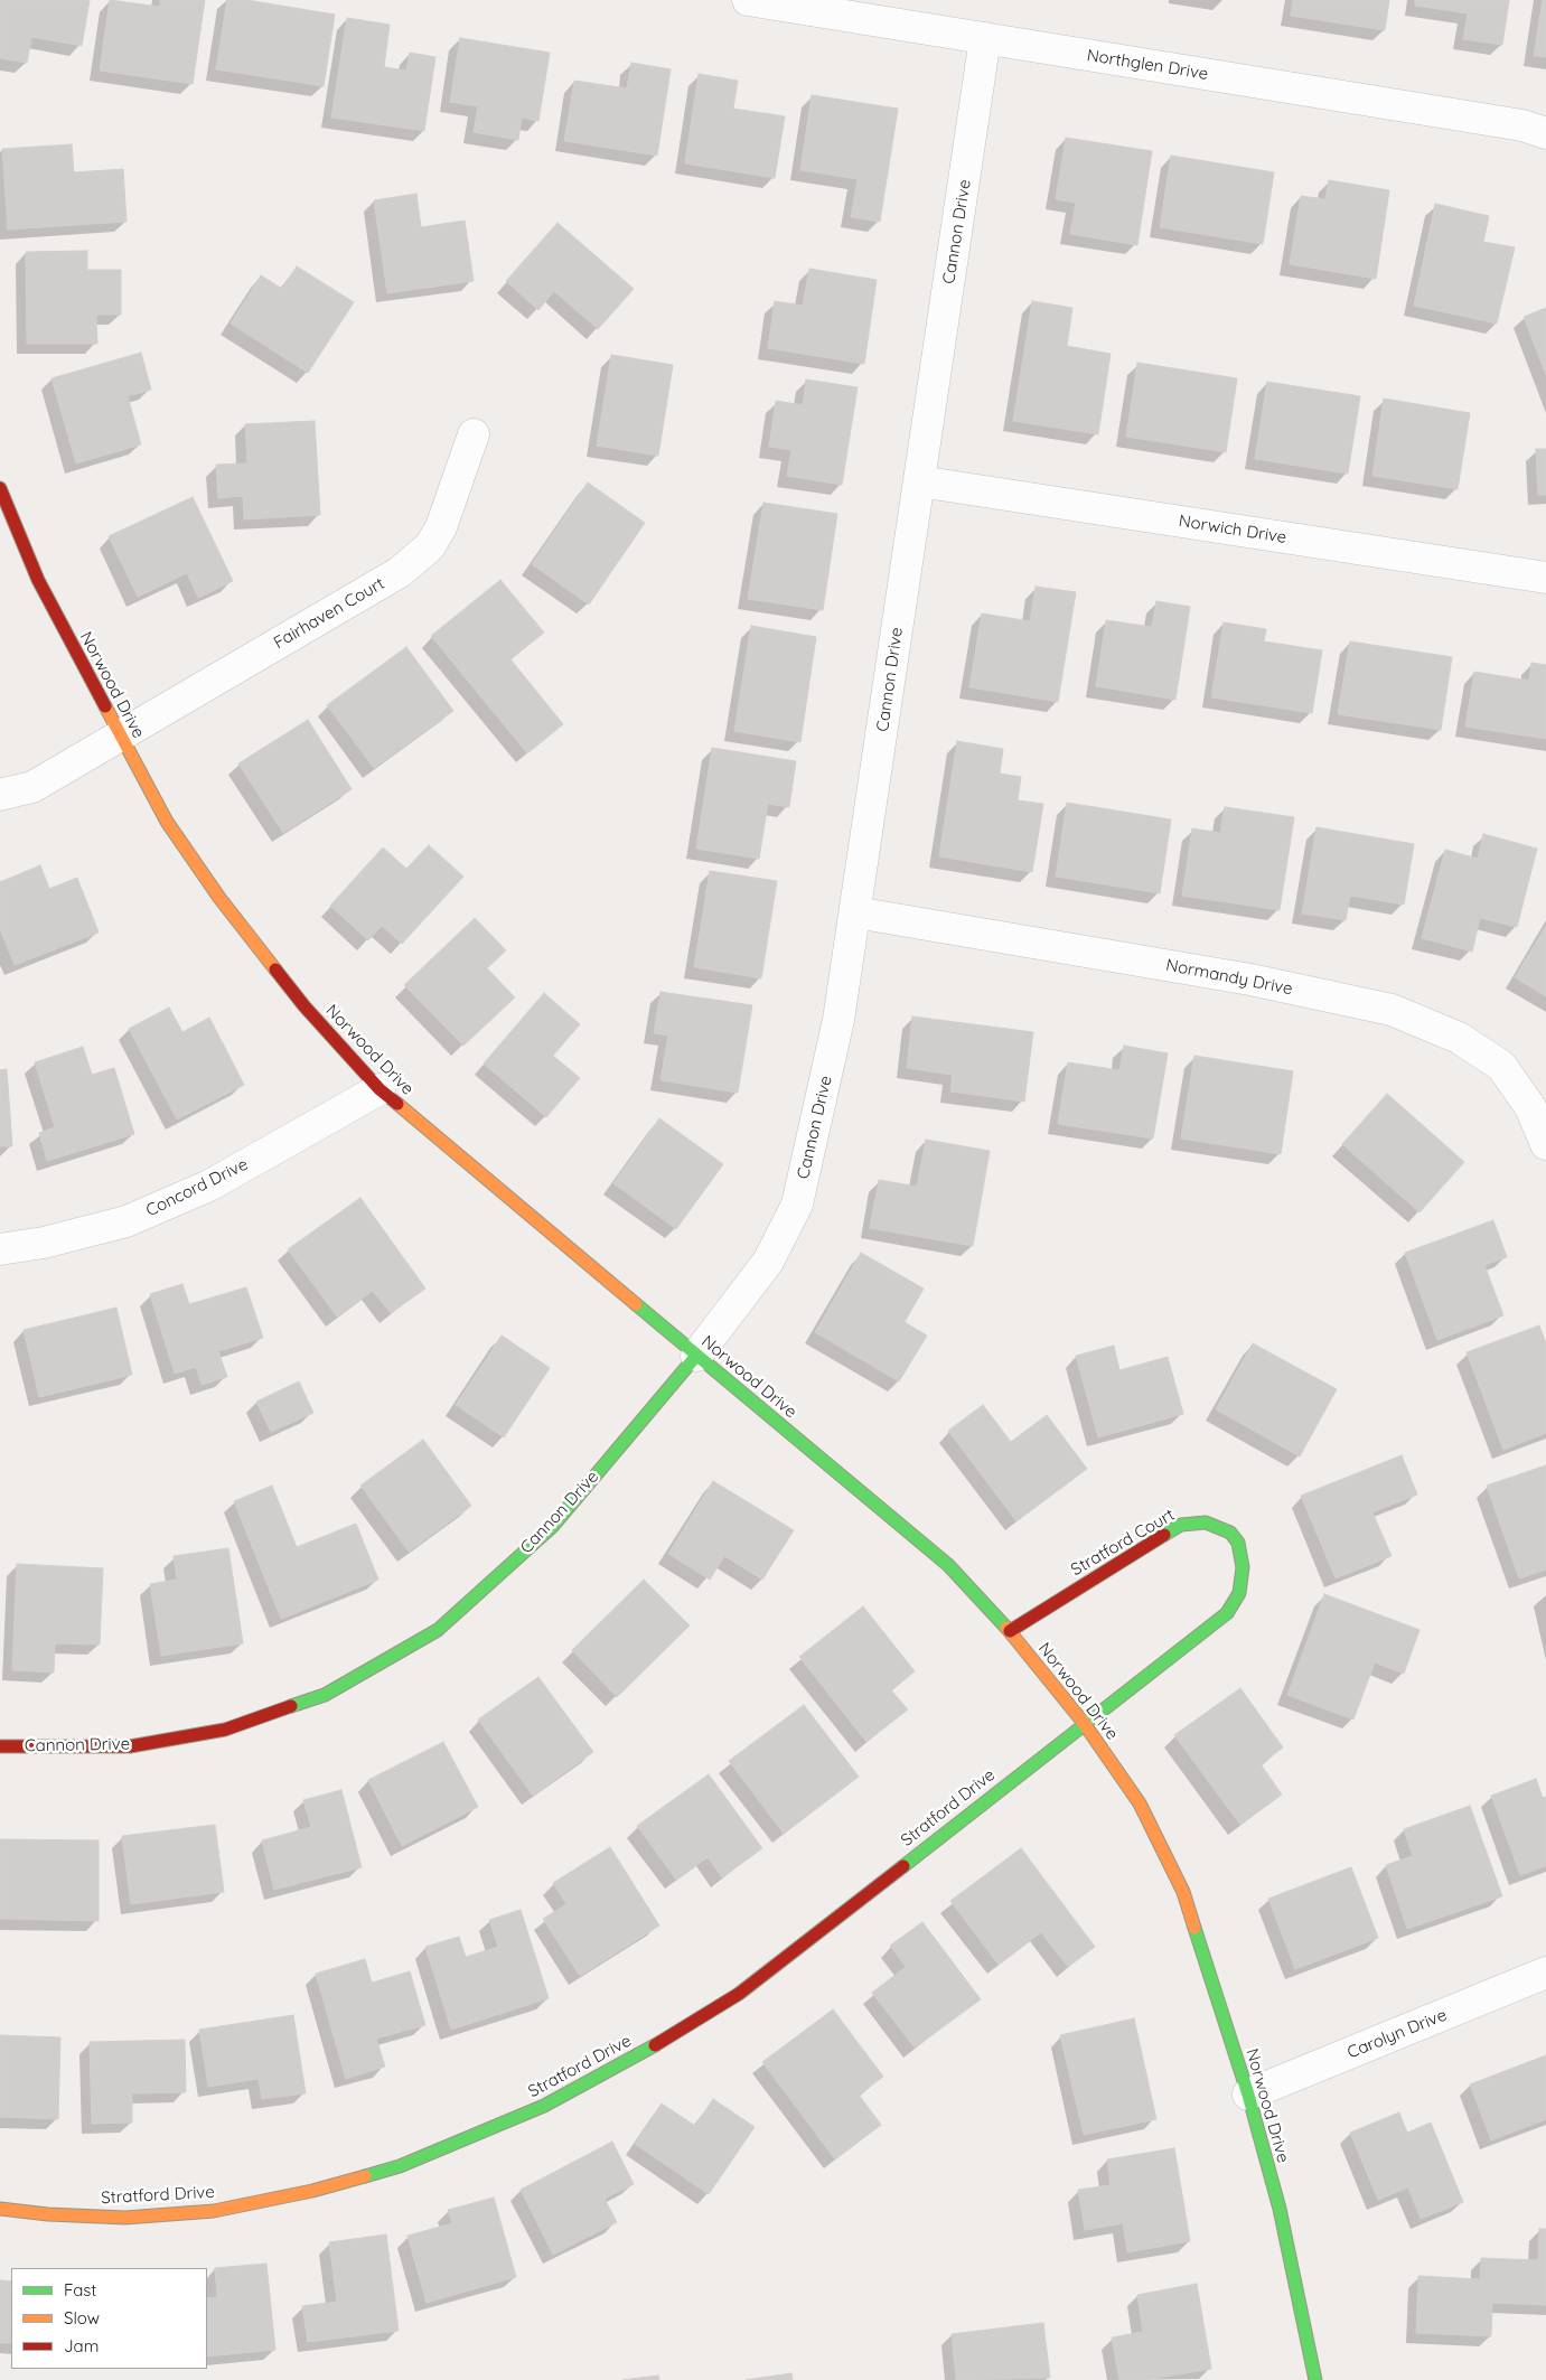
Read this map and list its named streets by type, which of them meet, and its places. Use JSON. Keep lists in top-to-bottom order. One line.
{"streets":{"street":["Northglen Drive","Cannon Drive","Norwich Drive","Fairhaven Court","Norwood Drive","Normandy Drive","Concord Drive","Stratford Court","Stratford Drive","Carolyn Drive"]},"crossings":[["Northglen Drive","Cannon Drive"],["Cannon Drive","Norwich Drive"],["Cannon Drive","Norwood Drive"],["Cannon Drive","Normandy Drive"],["Fairhaven Court","Norwood Drive"],["Norwood Drive","Concord Drive"],["Norwood Drive","Stratford Court"],["Norwood Drive","Stratford Drive"],["Norwood Drive","Carolyn Drive"],["Stratford Court","Stratford Drive"]],"legend":["Fast","Slow","Jam"]}
